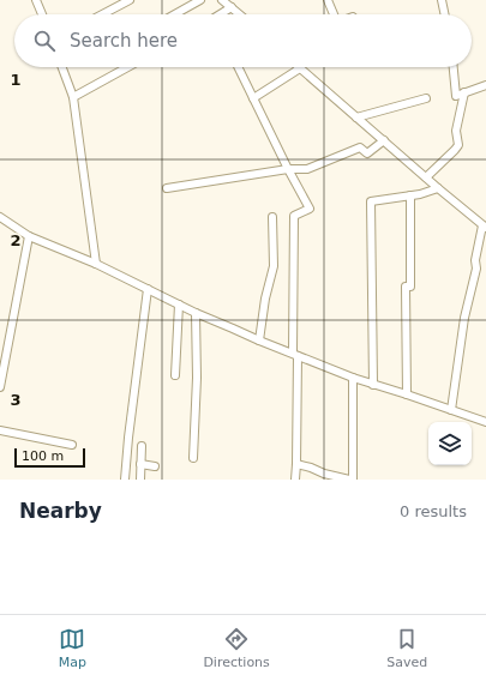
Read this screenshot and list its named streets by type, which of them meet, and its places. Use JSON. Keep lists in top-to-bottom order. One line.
{"scale_bar":"100 m","page":{"search":"Search here","scale":"100 m","heading":["Nearby","0 results"],"nav":["Map","Directions","Saved"]},"grid":{"rows":["1","2","3"]}}
